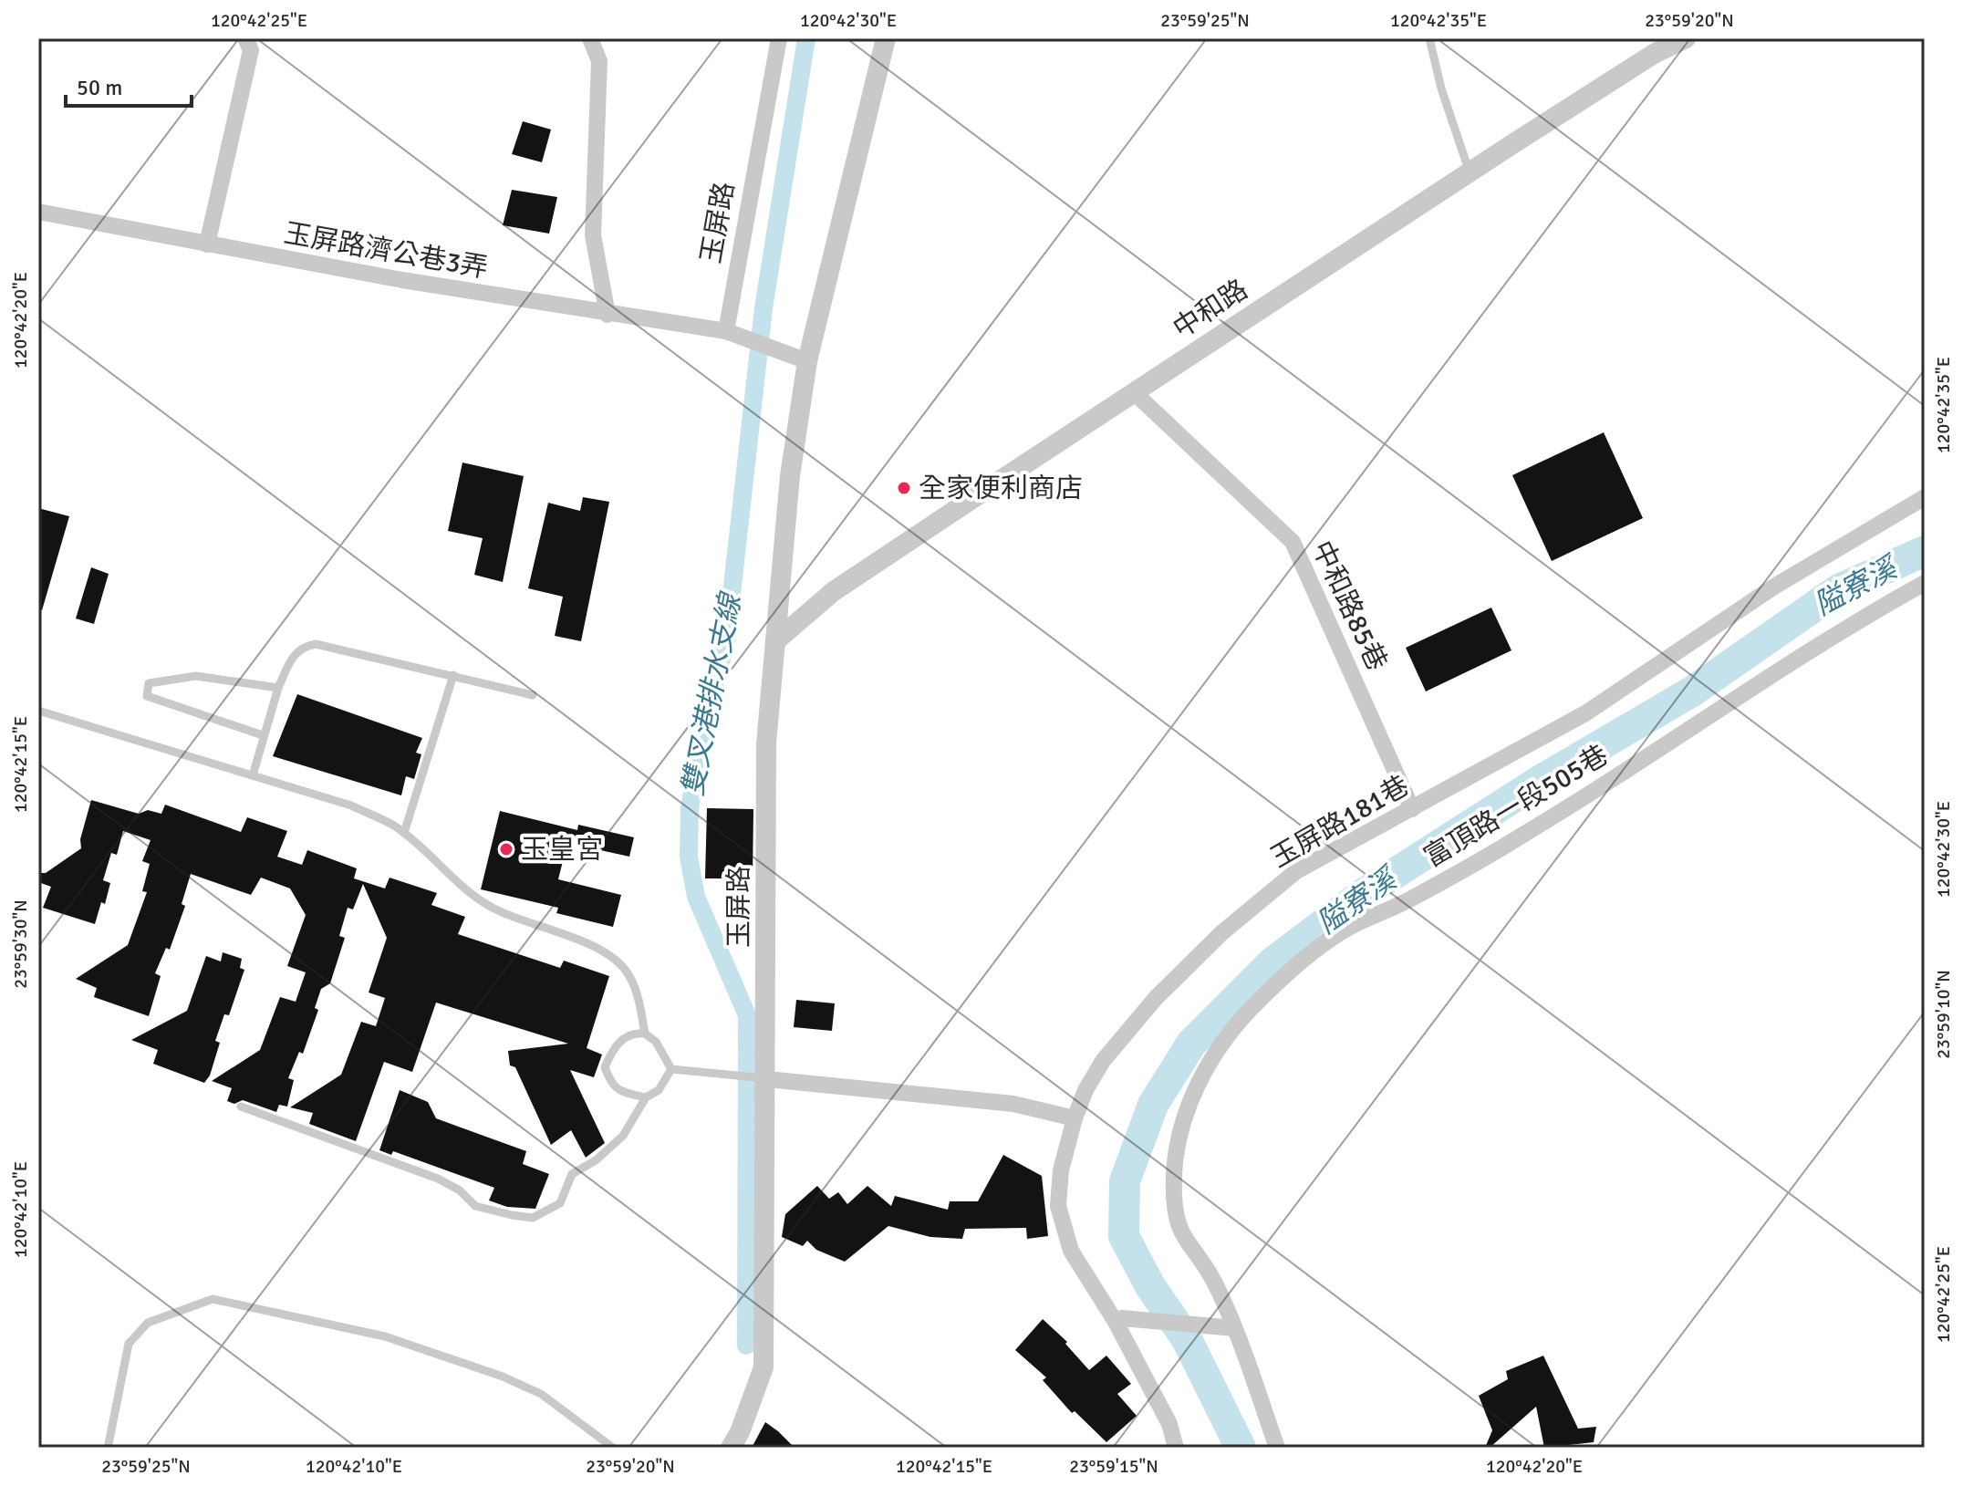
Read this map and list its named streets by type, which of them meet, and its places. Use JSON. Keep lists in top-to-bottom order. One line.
{"streets":{"street":["玉屏路","玉屏路濟公巷3弄","中和路","中和路85巷","富頂路一段505巷","玉屏路181巷"]},"crossings":[["玉屏路","玉屏路濟公巷3弄"],["玉屏路","中和路"],["中和路","中和路85巷"],["中和路85巷","玉屏路181巷"]],"water":["隘寮溪","雙叉港排水支線"],"places":["全家便利商店","玉皇宮"],"scale_bar":"50 m","coordinates":["120°42'25\"E","120°42'30\"E","23°59'25\"N","120°42'35\"E","23°59'20\"N","120°42'20\"E","120°42'15\"E","23°59'30\"N","23°59'10\"N","120°42'10\"E","23°59'15\"N"]}
